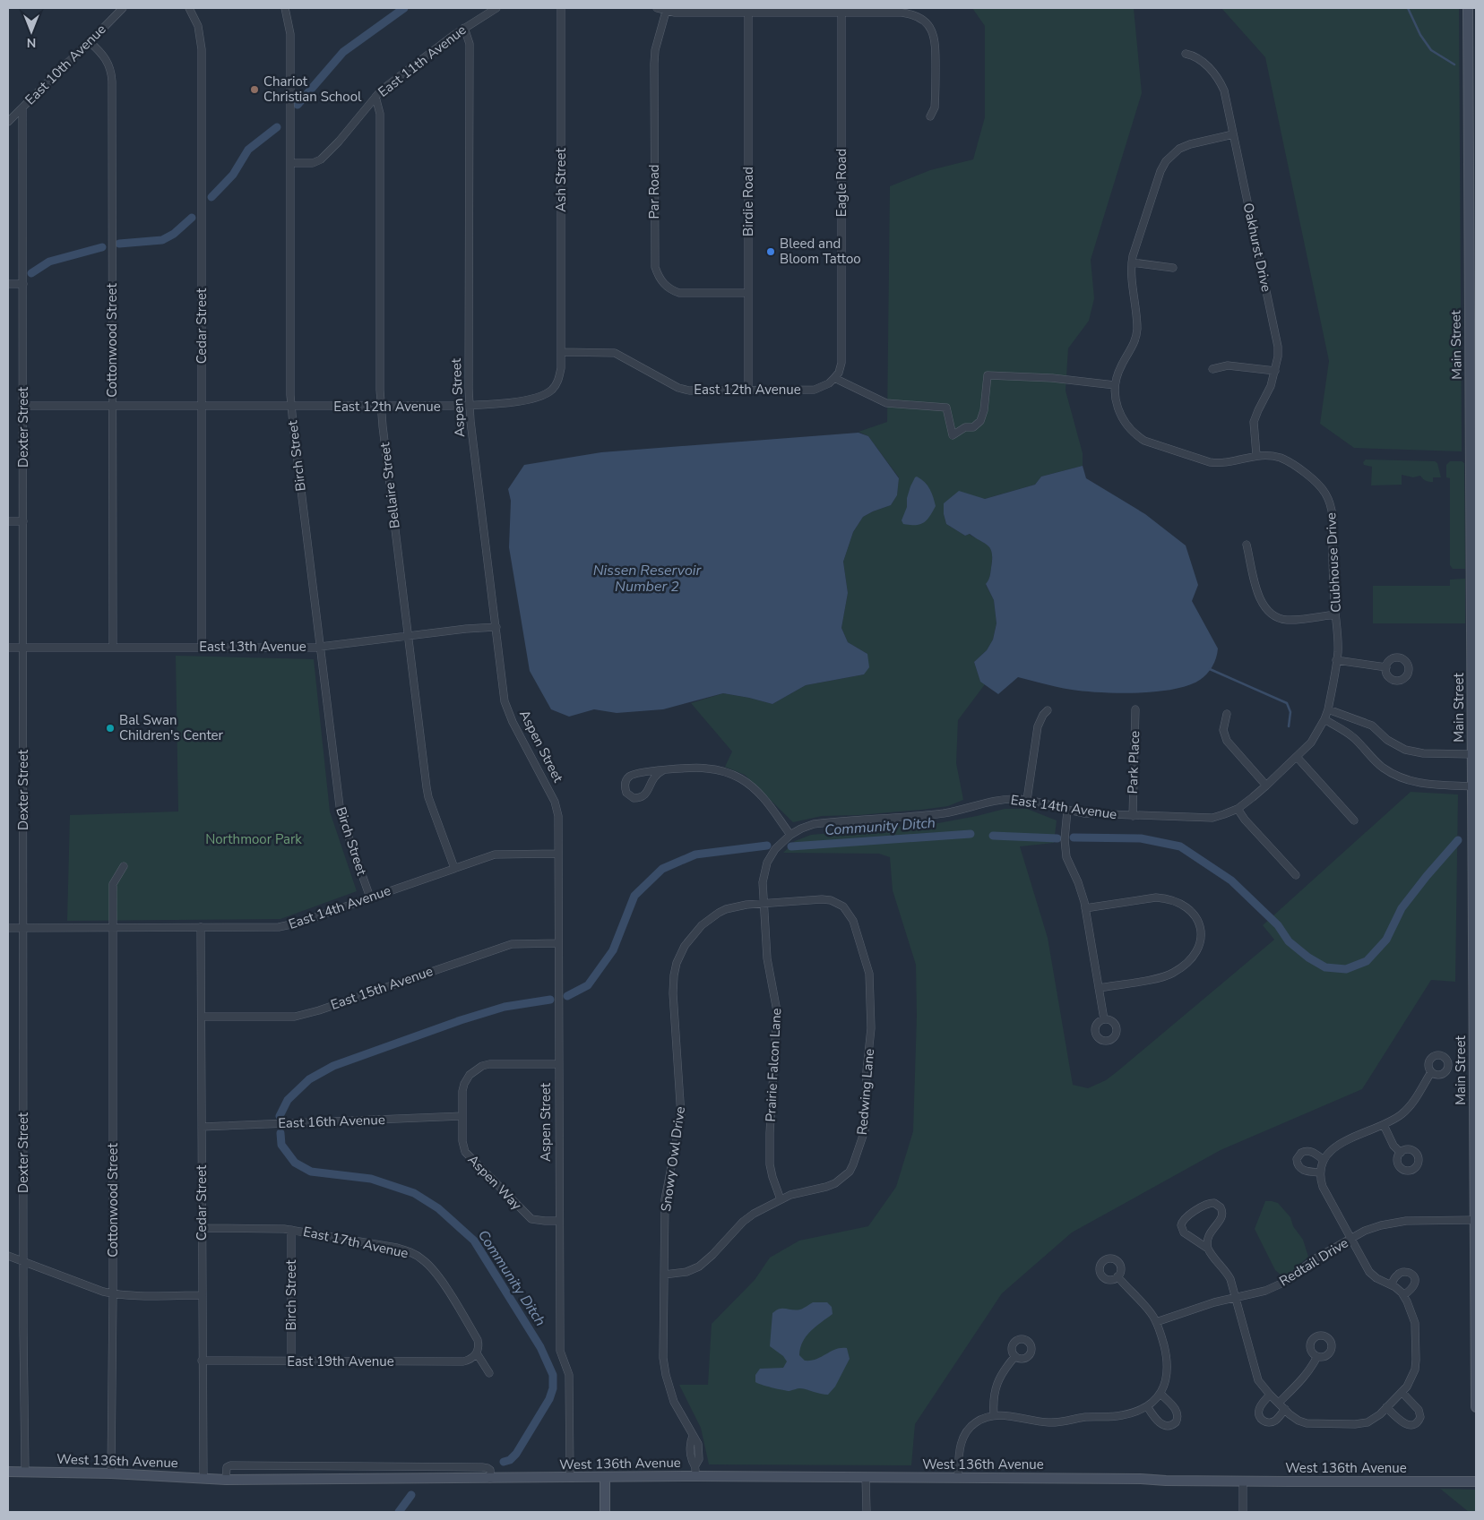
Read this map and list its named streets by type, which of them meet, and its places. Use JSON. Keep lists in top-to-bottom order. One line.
{"streets":{"main road":["Main Street","West 136th Avenue"],"street":["East 11th Avenue","East 10th Avenue","Ash Street","Eagle Road","Par Road","Birdie Road","Oakhurst Drive","Cedar Street","Cottonwood Street","East 12th Avenue","Aspen Street","Dexter Street","Birch Street","Bellaire Street","Clubhouse Drive","East 13th Avenue","Park Place","East 14th Avenue","East 15th Avenue","Prairie Falcon Lane","Redwing Lane","East 16th Avenue","Snowy Owl Drive","Aspen Way","East 17th Avenue","Redtail Drive","East 19th Avenue"]},"crossings":[["East 11th Avenue","Aspen Street"],["East 11th Avenue","Birch Street"],["East 11th Avenue","Bellaire Street"],["East 10th Avenue","Cottonwood Street"],["East 10th Avenue","Dexter Street"],["Ash Street","East 12th Avenue"],["Eagle Road","East 12th Avenue"],["Par Road","Birdie Road"],["Birdie Road","East 12th Avenue"],["Oakhurst Drive","Clubhouse Drive"],["Cedar Street","East 12th Avenue"],["Cedar Street","East 13th Avenue"],["Cedar Street","East 14th Avenue"],["Cedar Street","East 15th Avenue"],["Cedar Street","East 16th Avenue"],["Cedar Street","East 17th Avenue"],["Cedar Street","East 19th Avenue"],["Cedar Street","West 136th Avenue"],["Cottonwood Street","East 12th Avenue"],["Cottonwood Street","East 13th Avenue"],["Cottonwood Street","East 14th Avenue"],["Cottonwood Street","West 136th Avenue"],["Main Street","Redtail Drive"],["East 12th Avenue","Aspen Street"],["East 12th Avenue","Dexter Street"],["East 12th Avenue","Birch Street"],["East 12th Avenue","Bellaire Street"],["Aspen Street","East 13th Avenue"],["Aspen Street","East 14th Avenue"],["Aspen Street","East 15th Avenue"],["Aspen Street","Aspen Way"],["Aspen Street","West 136th Avenue"],["Dexter Street","East 13th Avenue"],["Dexter Street","East 14th Avenue"],["Dexter Street","West 136th Avenue"],["Birch Street","East 13th Avenue"],["Birch Street","East 14th Avenue"],["Birch Street","East 17th Avenue"],["Birch Street","East 19th Avenue"],["Bellaire Street","East 13th Avenue"],["Bellaire Street","East 14th Avenue"],["Clubhouse Drive","East 14th Avenue"],["Park Place","East 14th Avenue"],["East 14th Avenue","Prairie Falcon Lane"],["East 14th Avenue","Redwing Lane"],["East 14th Avenue","Snowy Owl Drive"],["Prairie Falcon Lane","Redwing Lane"],["Prairie Falcon Lane","Snowy Owl Drive"],["Redwing Lane","Snowy Owl Drive"],["East 16th Avenue","Aspen Way"],["Snowy Owl Drive","West 136th Avenue"],["East 17th Avenue","East 19th Avenue"]],"water":["Nissen Reservoir Number 2","Community Ditch"],"parks":["Northmoor Park"],"places":["Chariot Christian School","Bleed and Bloom Tattoo","Bal Swan Children's Center"],"north":"bottom"}
